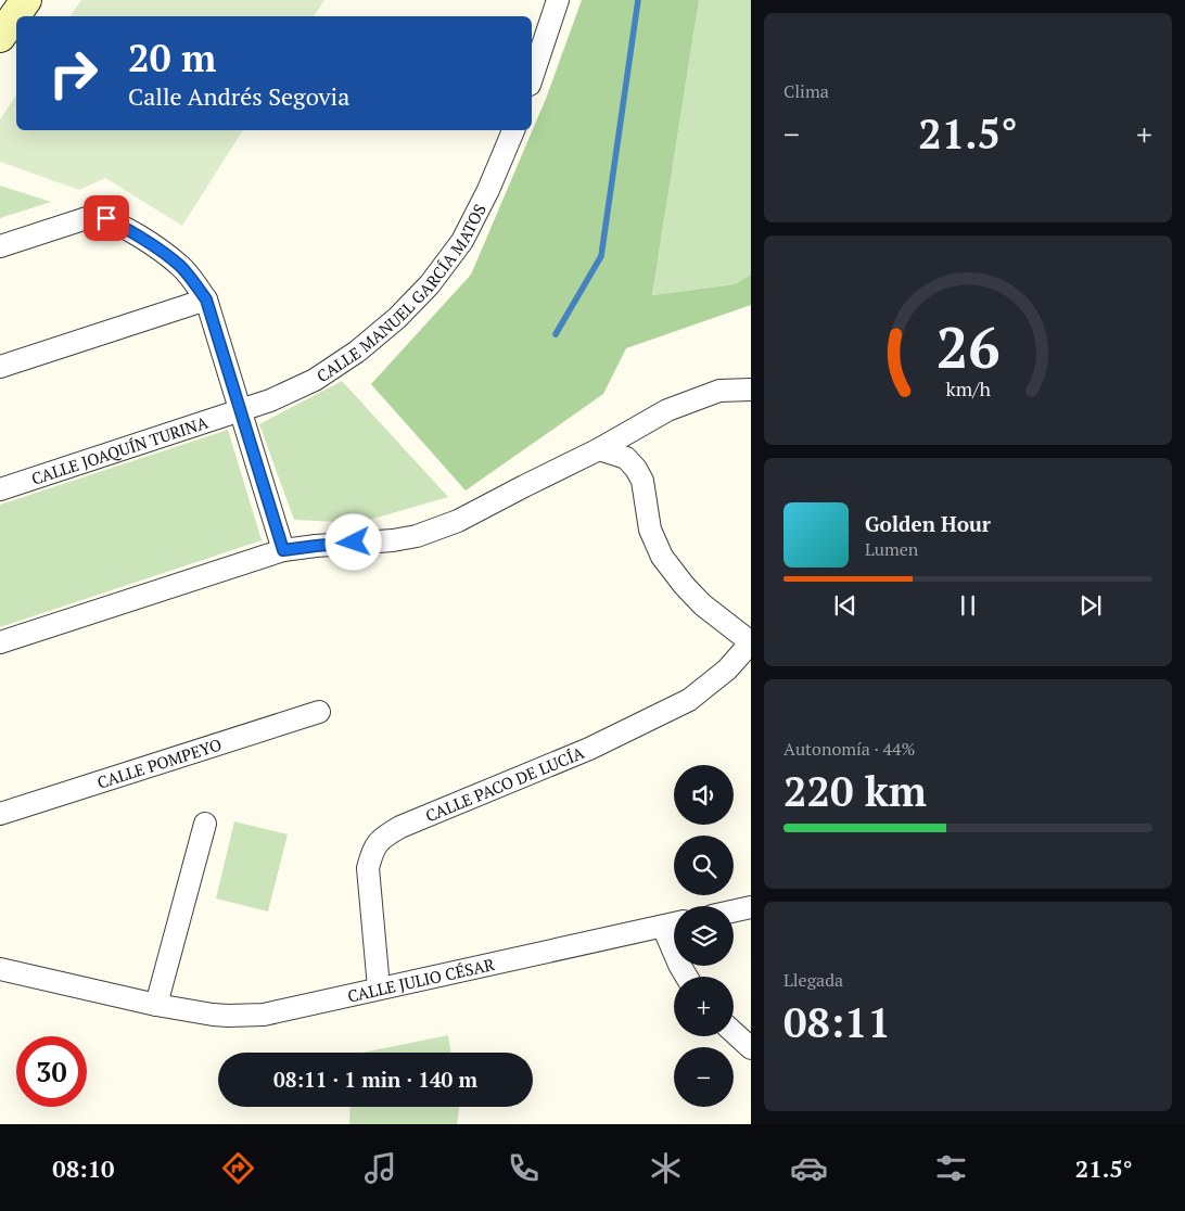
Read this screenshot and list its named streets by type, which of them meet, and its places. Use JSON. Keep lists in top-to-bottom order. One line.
{"streets":{"street":["CALLE MANUEL GARCÍA MATOS","CALLE JOAQUÍN TURINA","CALLE POMPEYO","CALLE PACO DE LUCÍA","CALLE JULIO CÉSAR"]},"crossings":[["CALLE MANUEL GARCÍA MATOS","CALLE JOAQUÍN TURINA"],["CALLE PACO DE LUCÍA","CALLE JULIO CÉSAR"]],"page":{"tile":["Clima",["Autonomía · 44%","220 km"],["Llegada","08:11"]],"turn":["20 m","Calle Andrés Segovia"],"heat":["−","21.5°","+"],"song":["Golden Hour","Lumen"],"map_buttons":["+","−"],"limit":"30","trip":"08:11 · 1 min · 140 m","tabs":["08:10","21.5°"],"gauge":["26","km/h"]}}
